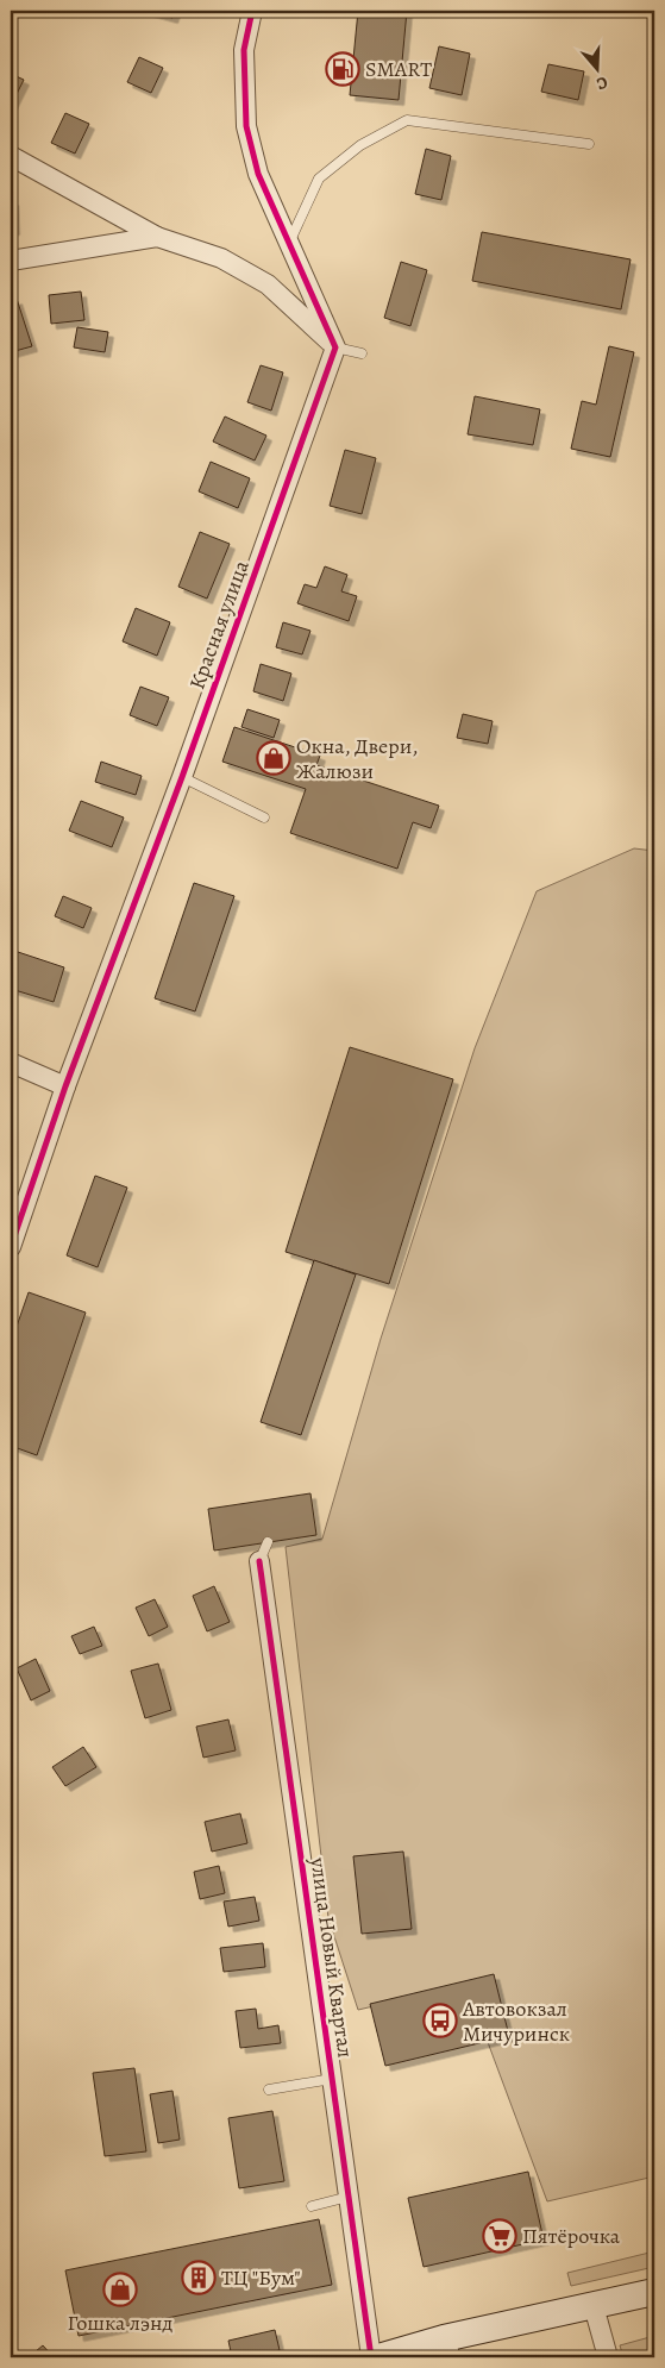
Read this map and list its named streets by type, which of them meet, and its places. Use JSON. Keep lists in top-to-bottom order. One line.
{"streets":{"street":["Красная улица","улица Новый Квартал"]},"places":{"fuel station":["SMART"],"shop":["Окна, Двери, Жалюзи","Гошка лэнд"],"bus stop":["Автовокзал Мичуринск"],"supermarket":["Пятёрочка"],"building":["ТЦ \"Бум\""]},"north":"bottom"}
